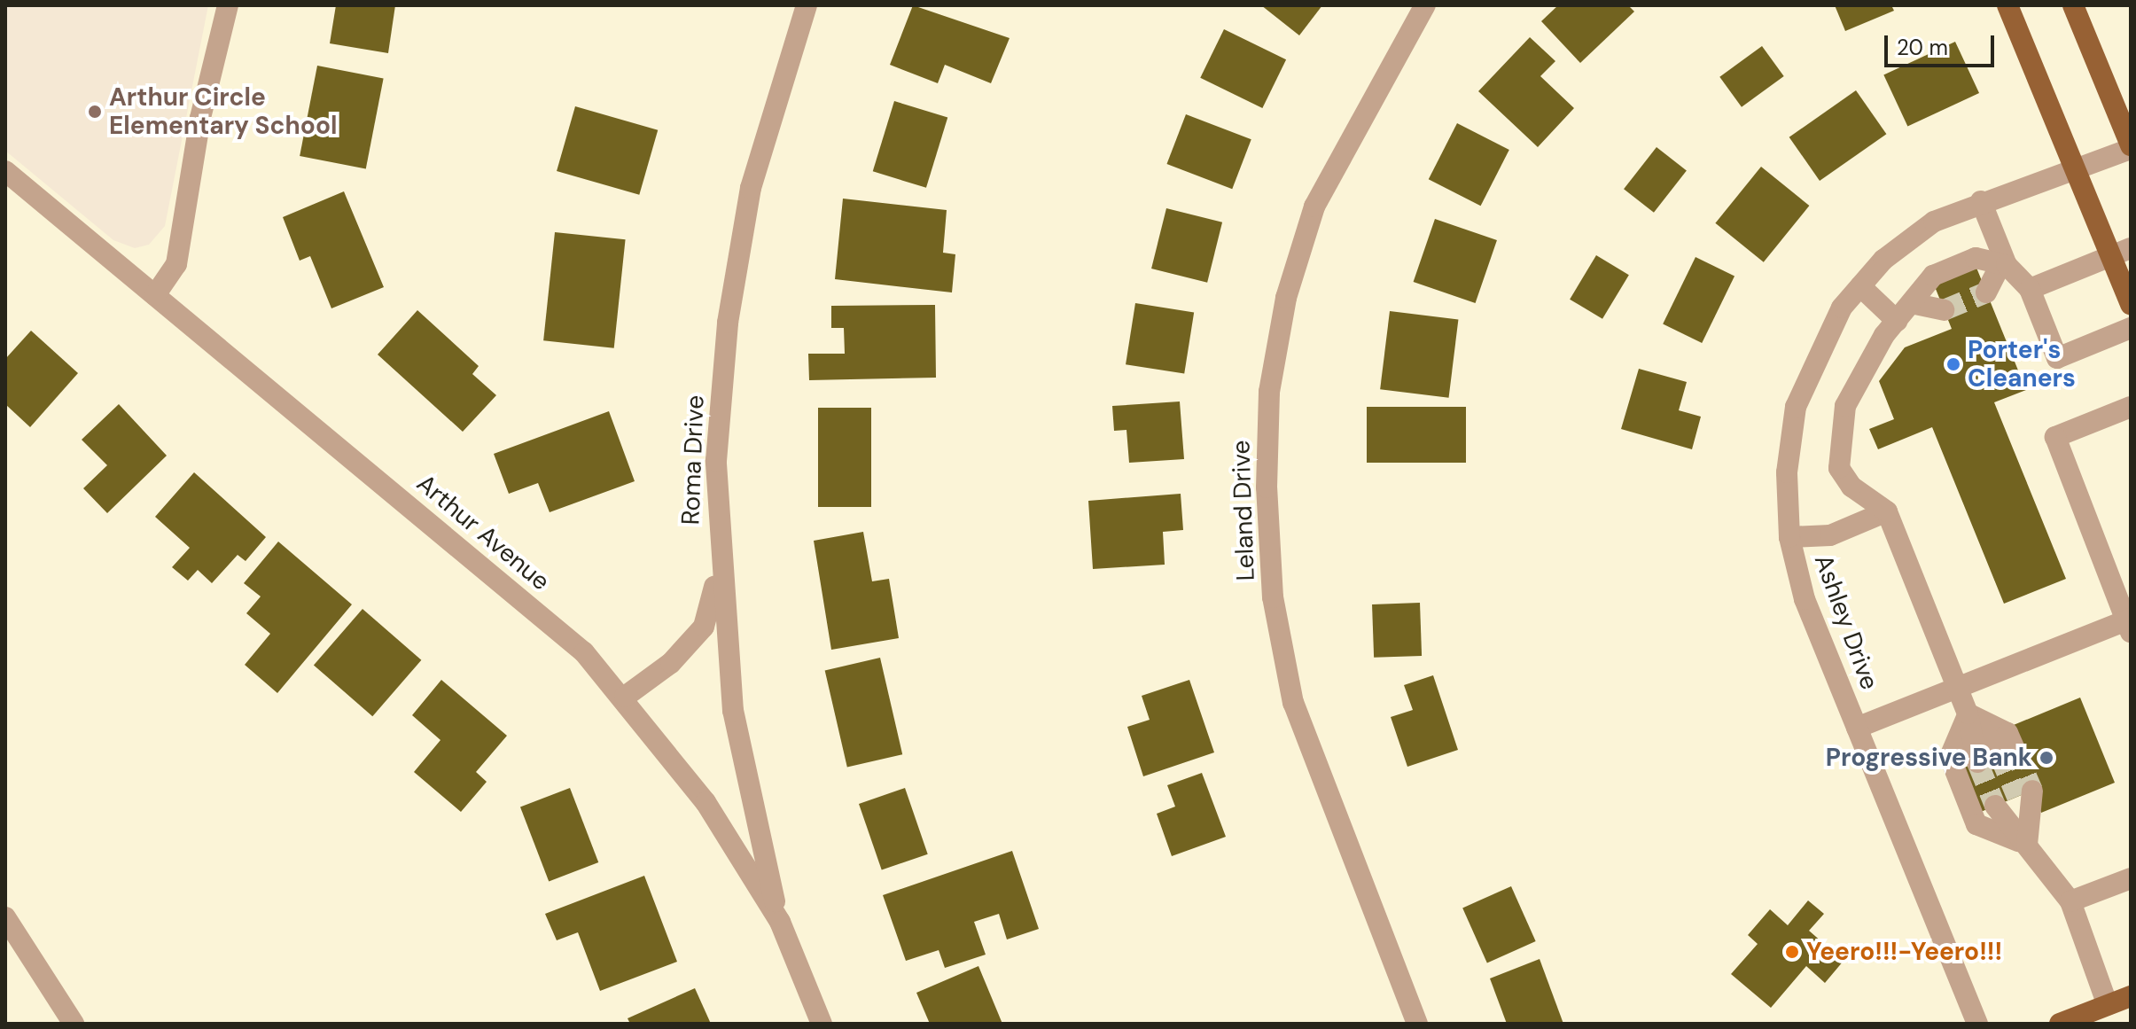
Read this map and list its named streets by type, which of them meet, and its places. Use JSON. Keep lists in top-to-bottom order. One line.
{"streets":{"street":["Roma Drive","Leland Drive","Arthur Avenue","Ashley Drive"]},"crossings":[["Roma Drive","Arthur Avenue"]],"places":["Arthur Circle Elementary School","Porter's Cleaners","Progressive Bank","Yeero!!!-Yeero!!!"],"scale_bar":"20 m"}
